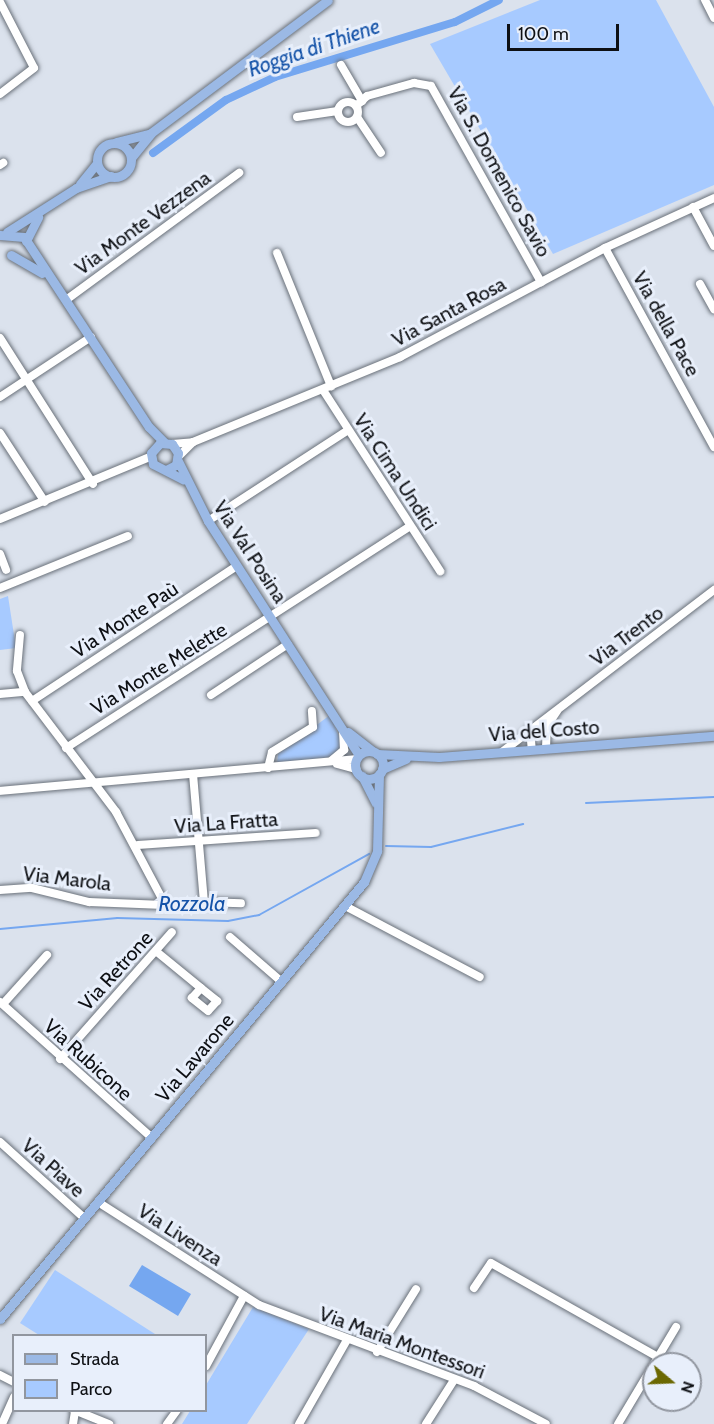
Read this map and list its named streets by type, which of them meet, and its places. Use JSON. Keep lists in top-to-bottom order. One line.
{"streets":{"main road":["Via Val Posina","Via del Costo","Via Lavarone"],"street":["Via S. Domenico Savio","Via Monte Vezzena","Via Santa Rosa","Via della Pace","Via Cima Undici","Via Monte Paù","Via Trento","Via Monte Melette","Via La Fratta","Via Marola","Via Retrone","Via Rubicone","Via Piave","Via Livenza","Via Maria Montessori"]},"crossings":[["Via S. Domenico Savio","Via Santa Rosa"],["Via Monte Vezzena","Via Val Posina"],["Via Santa Rosa","Via della Pace"],["Via Santa Rosa","Via Cima Undici"],["Via Santa Rosa","Via Val Posina"],["Via Cima Undici","Via Monte Melette"],["Via Val Posina","Via Monte Paù"],["Via Val Posina","Via Monte Melette"],["Via Val Posina","Via del Costo"],["Via Val Posina","Via Lavarone"],["Via Trento","Via del Costo"],["Via Retrone","Via Rubicone"],["Via Lavarone","Via Rubicone"],["Via Lavarone","Via Piave"],["Via Lavarone","Via Livenza"],["Via Livenza","Via Maria Montessori"]],"water":["Roggia di Thiene","Rozzola"],"legend":["Strada","Parco"],"scale_bar":"100 m","north":"right"}
